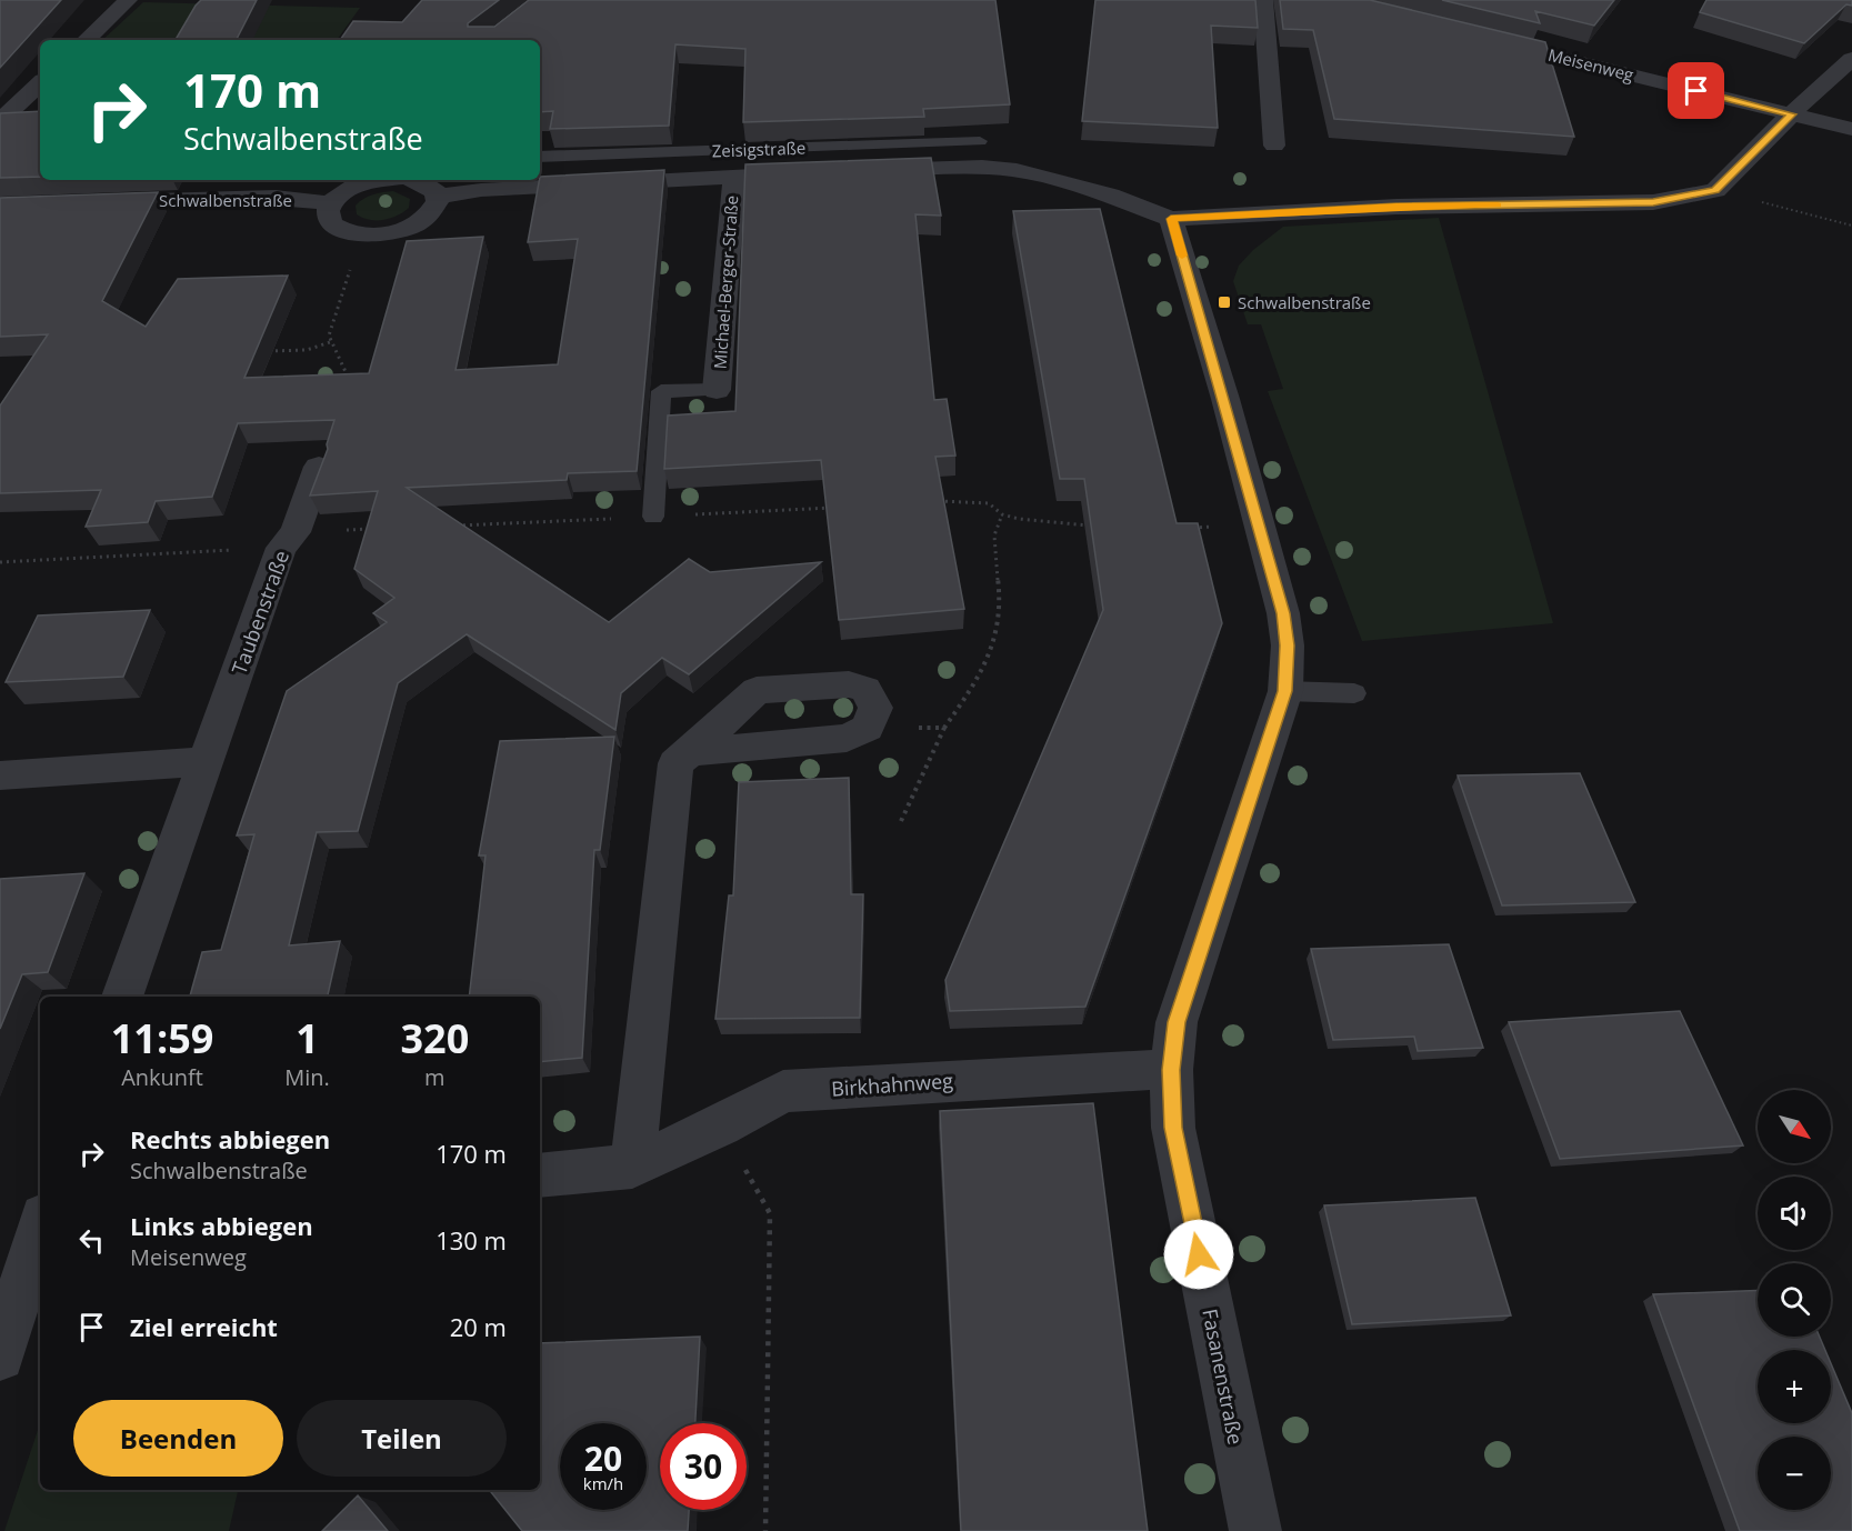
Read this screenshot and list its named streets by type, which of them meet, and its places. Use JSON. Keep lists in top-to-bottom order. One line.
{"streets":{"street":["Meisenweg","Schwalbenstraße","Michael-Berger-Straße","Taubenstraße","Birkhahnweg","Fasanenstraße"],"lane":["Zeisigstraße"]},"crossings":[["Birkhahnweg","Fasanenstraße"]],"places":{"transit":["Schwalbenstraße"]},"north":"bottom right","page":{"turn":["170 m","Schwalbenstraße"],"eta":["11:59","Ankunft","1","Min.","320","m"],"map_buttons":["+","−"],"list":[{"name":"Rechts abbiegen","note":"Schwalbenstraße","value":"170 m"},{"name":"Links abbiegen","note":"Meisenweg","value":"130 m"},{"name":"Ziel erreicht","value":"20 m"}],"buttons":["Beenden","Teilen"],"speed":"20 km/h","limit":"30"}}
